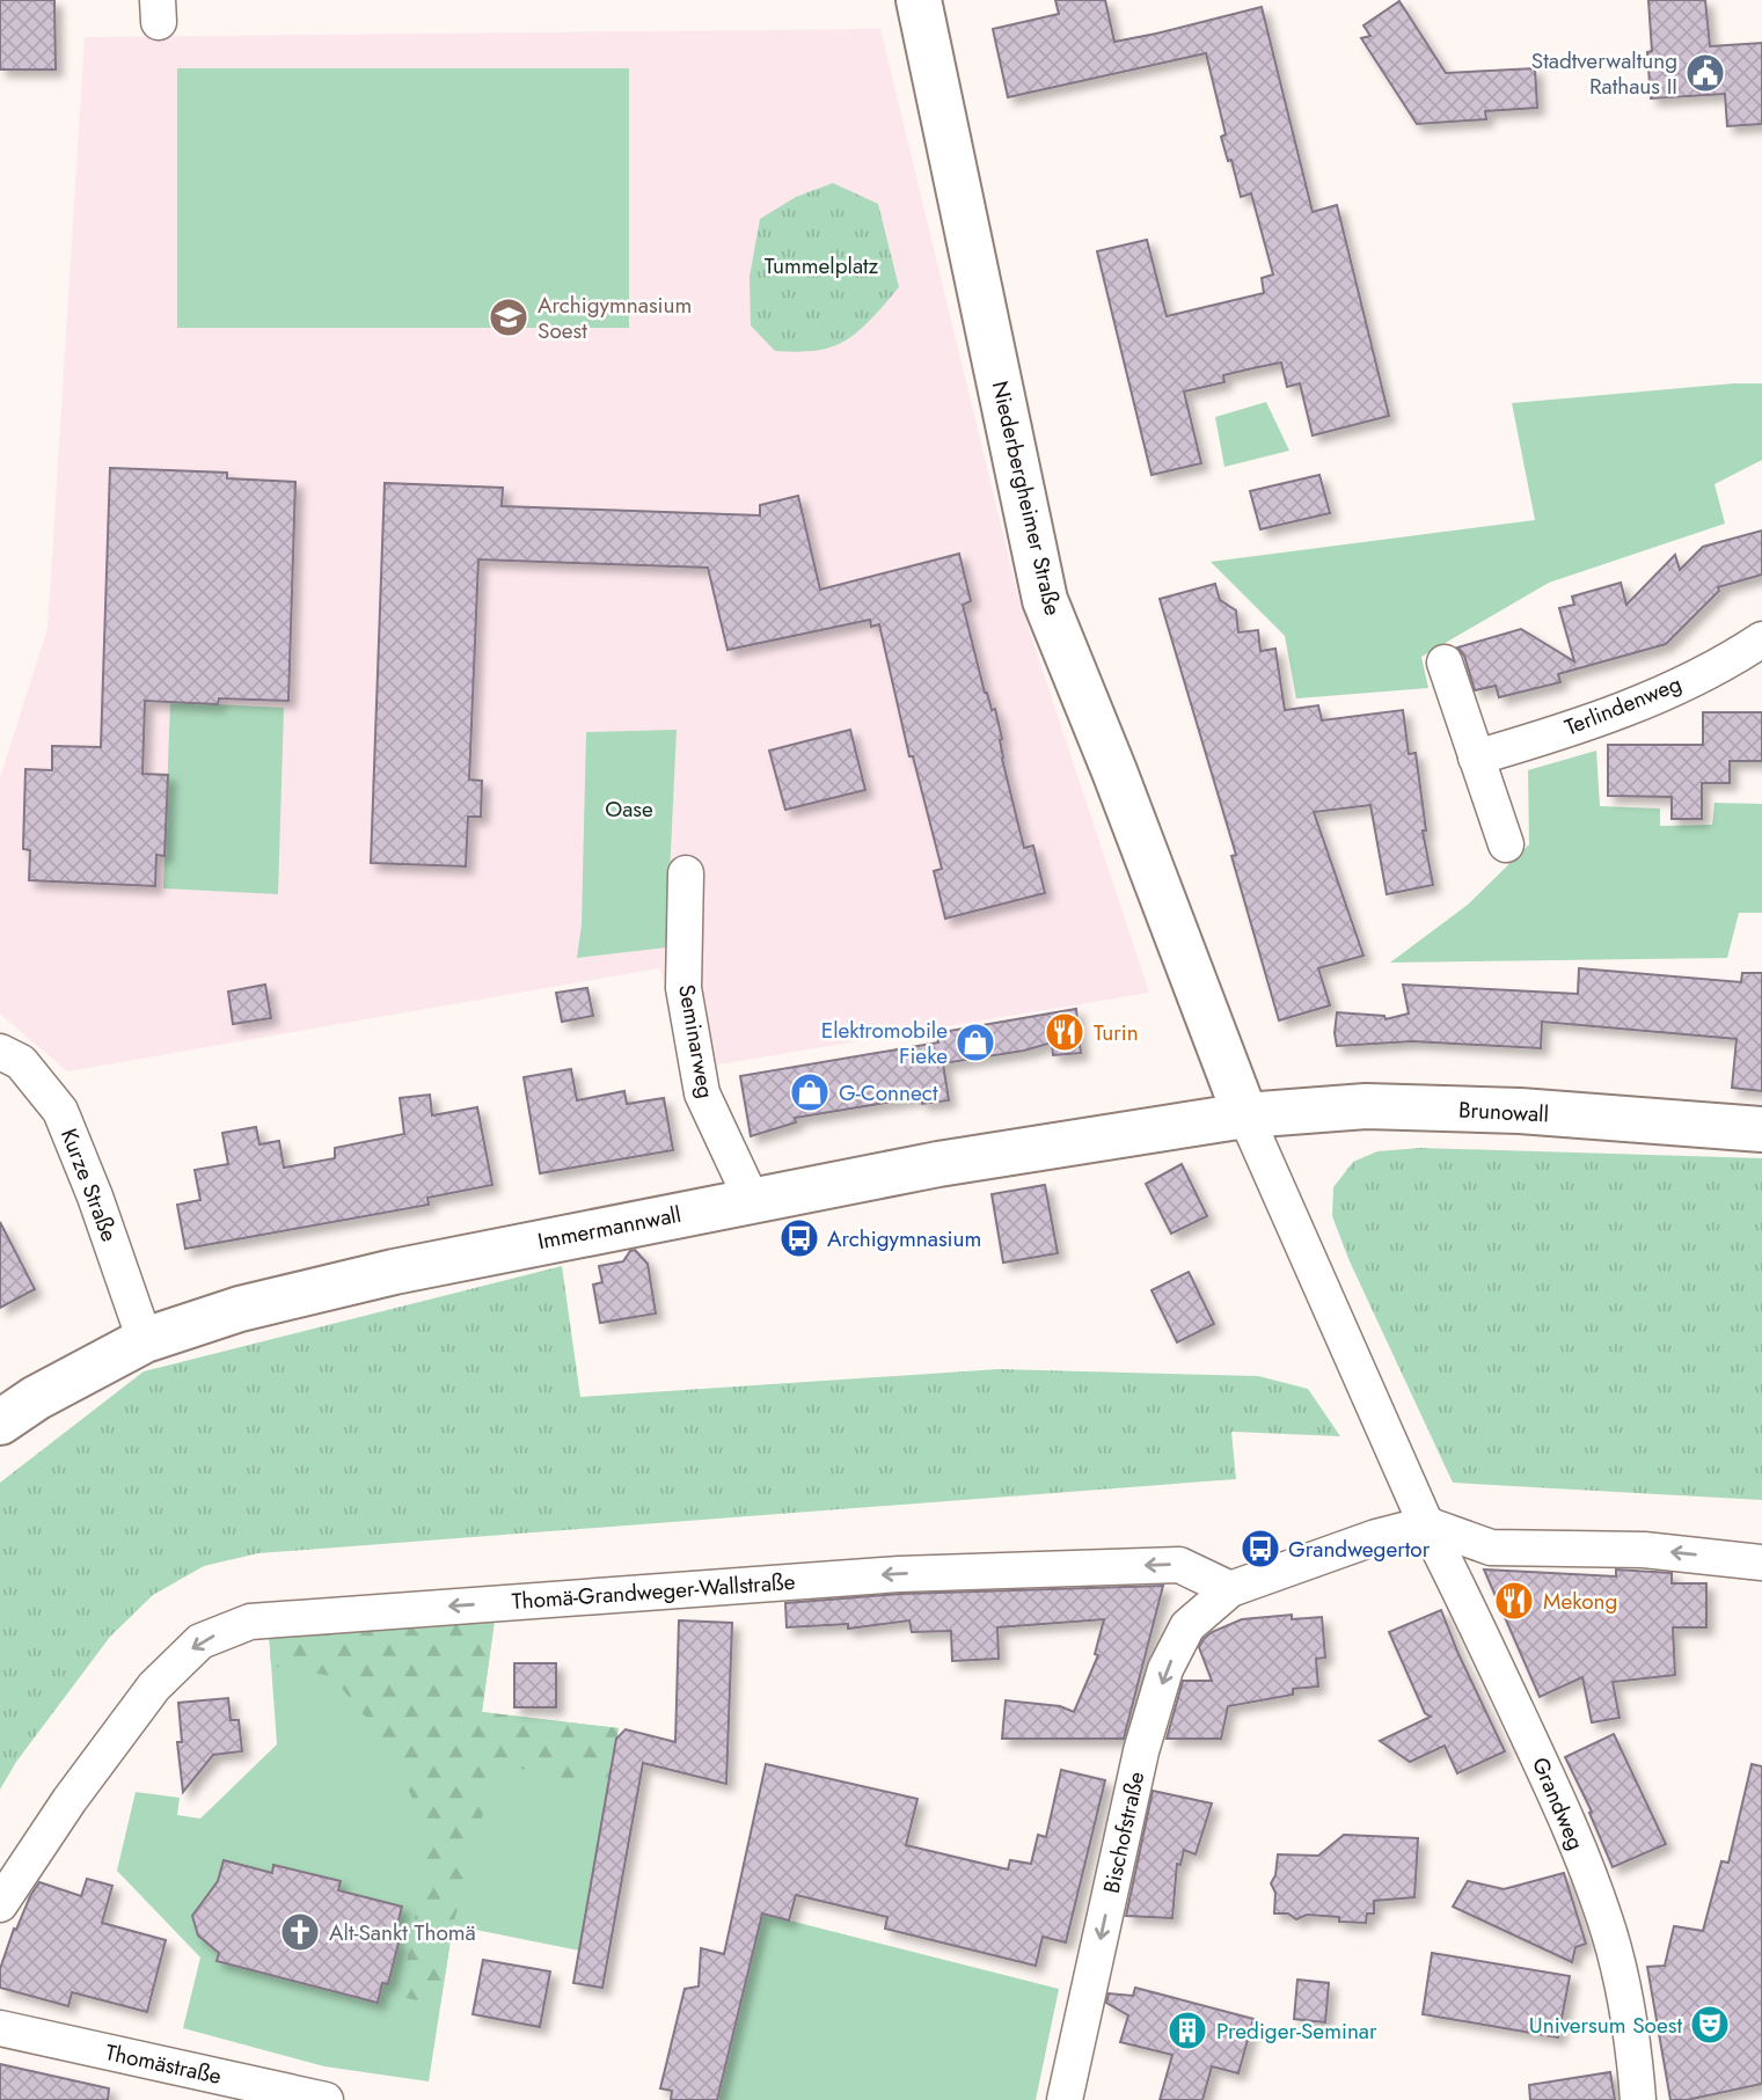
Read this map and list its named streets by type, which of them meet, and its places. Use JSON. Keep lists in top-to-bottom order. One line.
{"streets":{"street":["Niederbergheimer Straße","Terlindenweg","Seminarweg","Brunowall","Kurze Straße","Immermannwall","Thomä-Grandweger-Wallstraße","Grandweg","Bischofstraße","Thomästraße"]},"crossings":[["Niederbergheimer Straße","Brunowall"],["Niederbergheimer Straße","Immermannwall"],["Seminarweg","Immermannwall"],["Brunowall","Immermannwall"],["Kurze Straße","Immermannwall"],["Thomä-Grandweger-Wallstraße","Bischofstraße"]],"one_way":["Thomä-Grandweger-Wallstraße","Bischofstraße"],"parks":["Tummelplatz","Oase"],"places":{"public building":["Stadtverwaltung Rathaus II"],"school or university":["Archigymnasium Soest"],"restaurant":["Turin","Mekong"],"shop":["Elektromobile Fieke","G-Connect"],"bus stop":["Archigymnasium","Grandwegertor"],"church":["Alt-Sankt Thomä"],"theatre":["Universum Soest"],"building":["Prediger-Seminar"]}}
